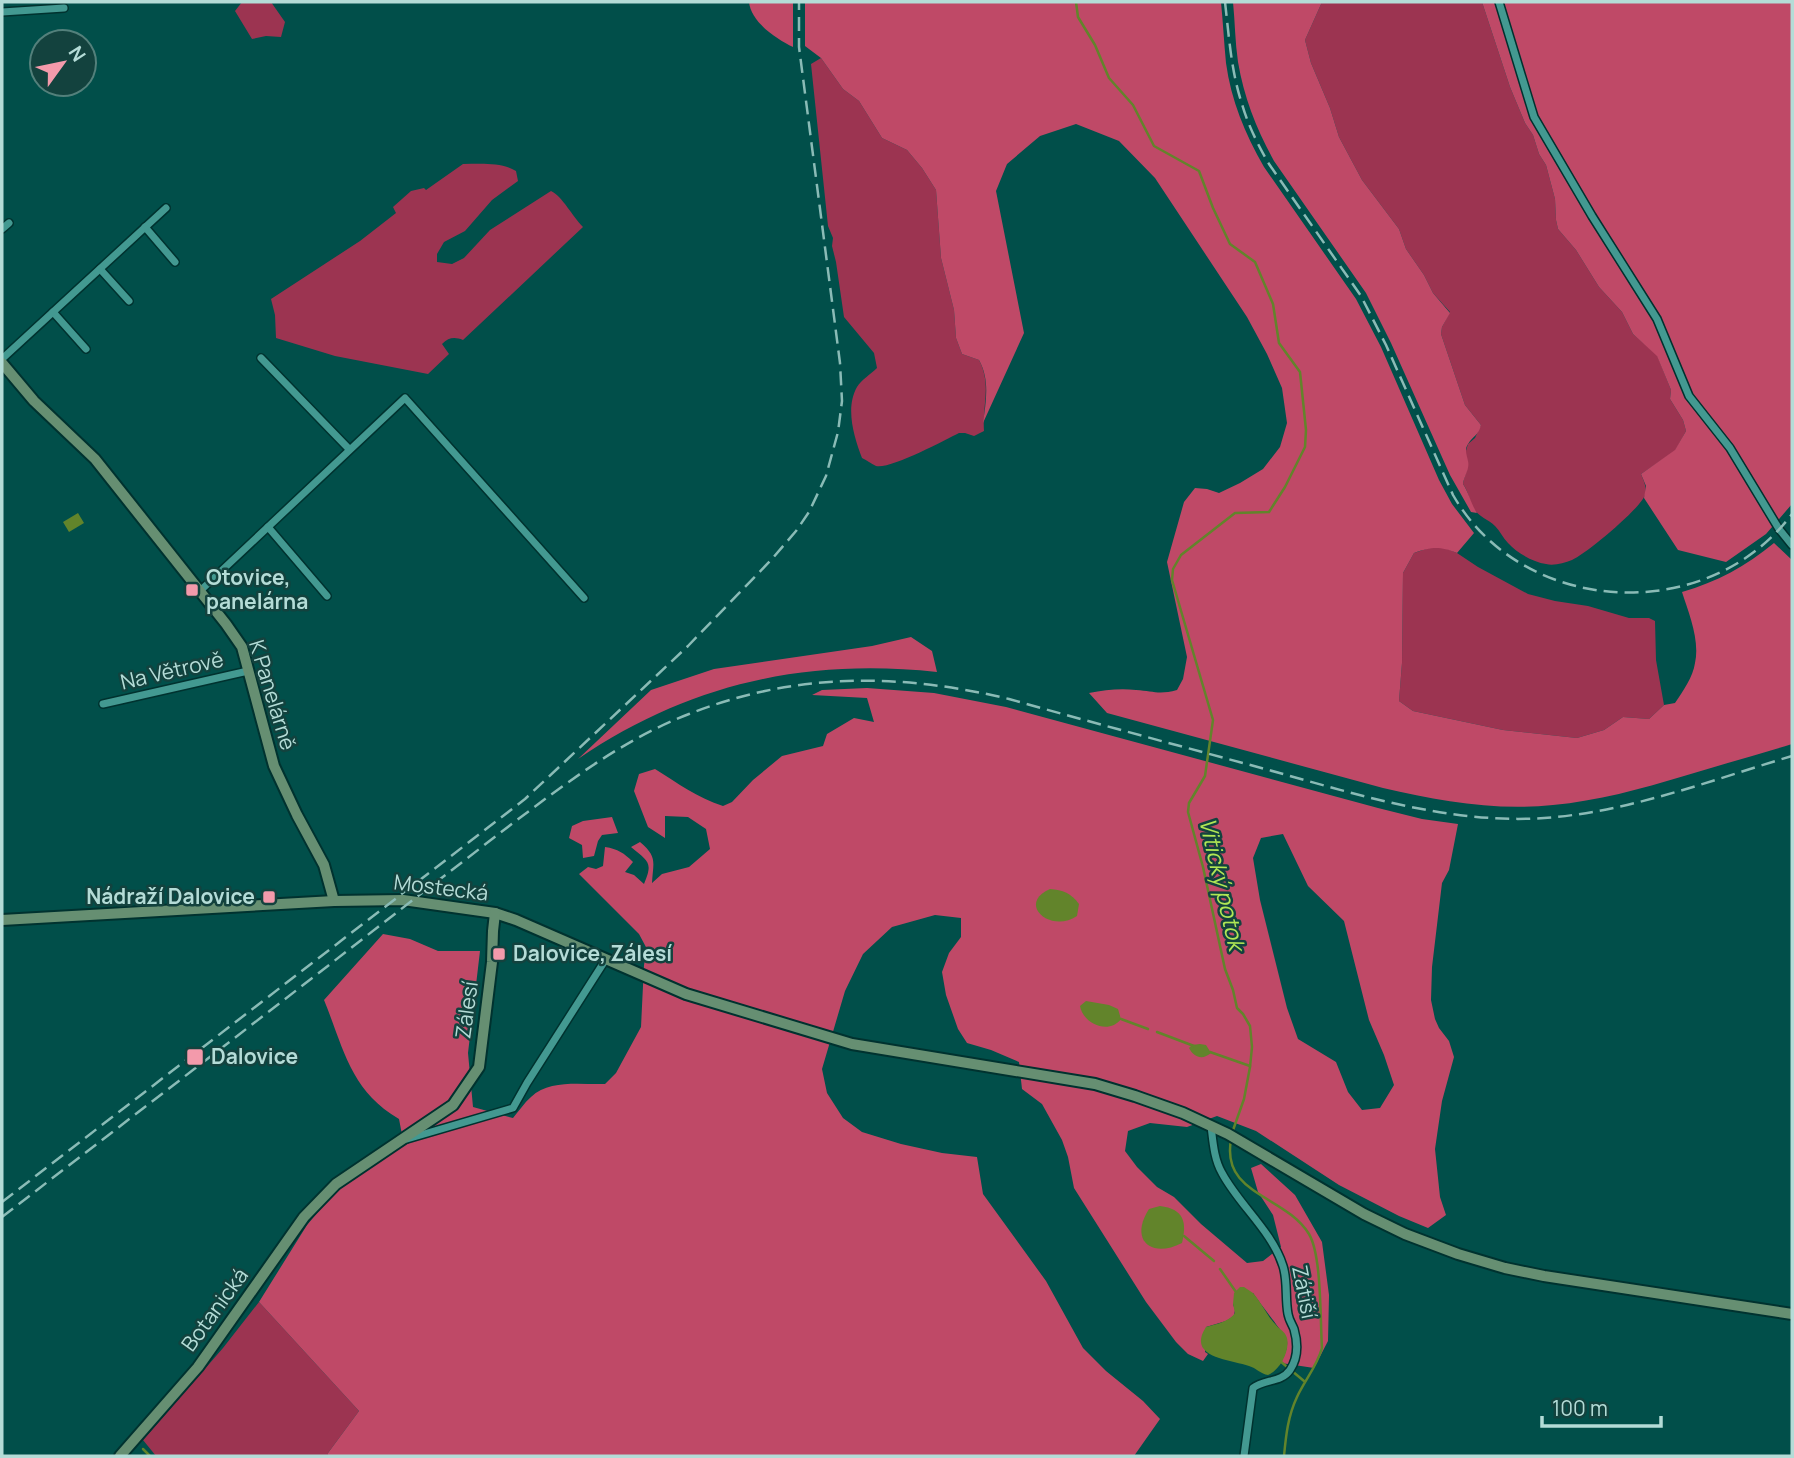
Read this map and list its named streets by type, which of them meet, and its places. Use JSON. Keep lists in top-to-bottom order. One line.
{"streets":{"street":["Na Větrově","K Panelárně","Mostecká","Zálesí","Zátiší","Botanická"]},"crossings":[["Na Větrově","K Panelárně"],["K Panelárně","Mostecká"],["Mostecká","Zálesí"],["Mostecká","Zátiší"],["Zálesí","Botanická"]],"water":["Vitický potok"],"places":{"transit":["Otovice, panelárna","Nádraží Dalovice","Dalovice, Zálesí","Dalovice"]},"scale_bar":"100 m","north":"top right"}
